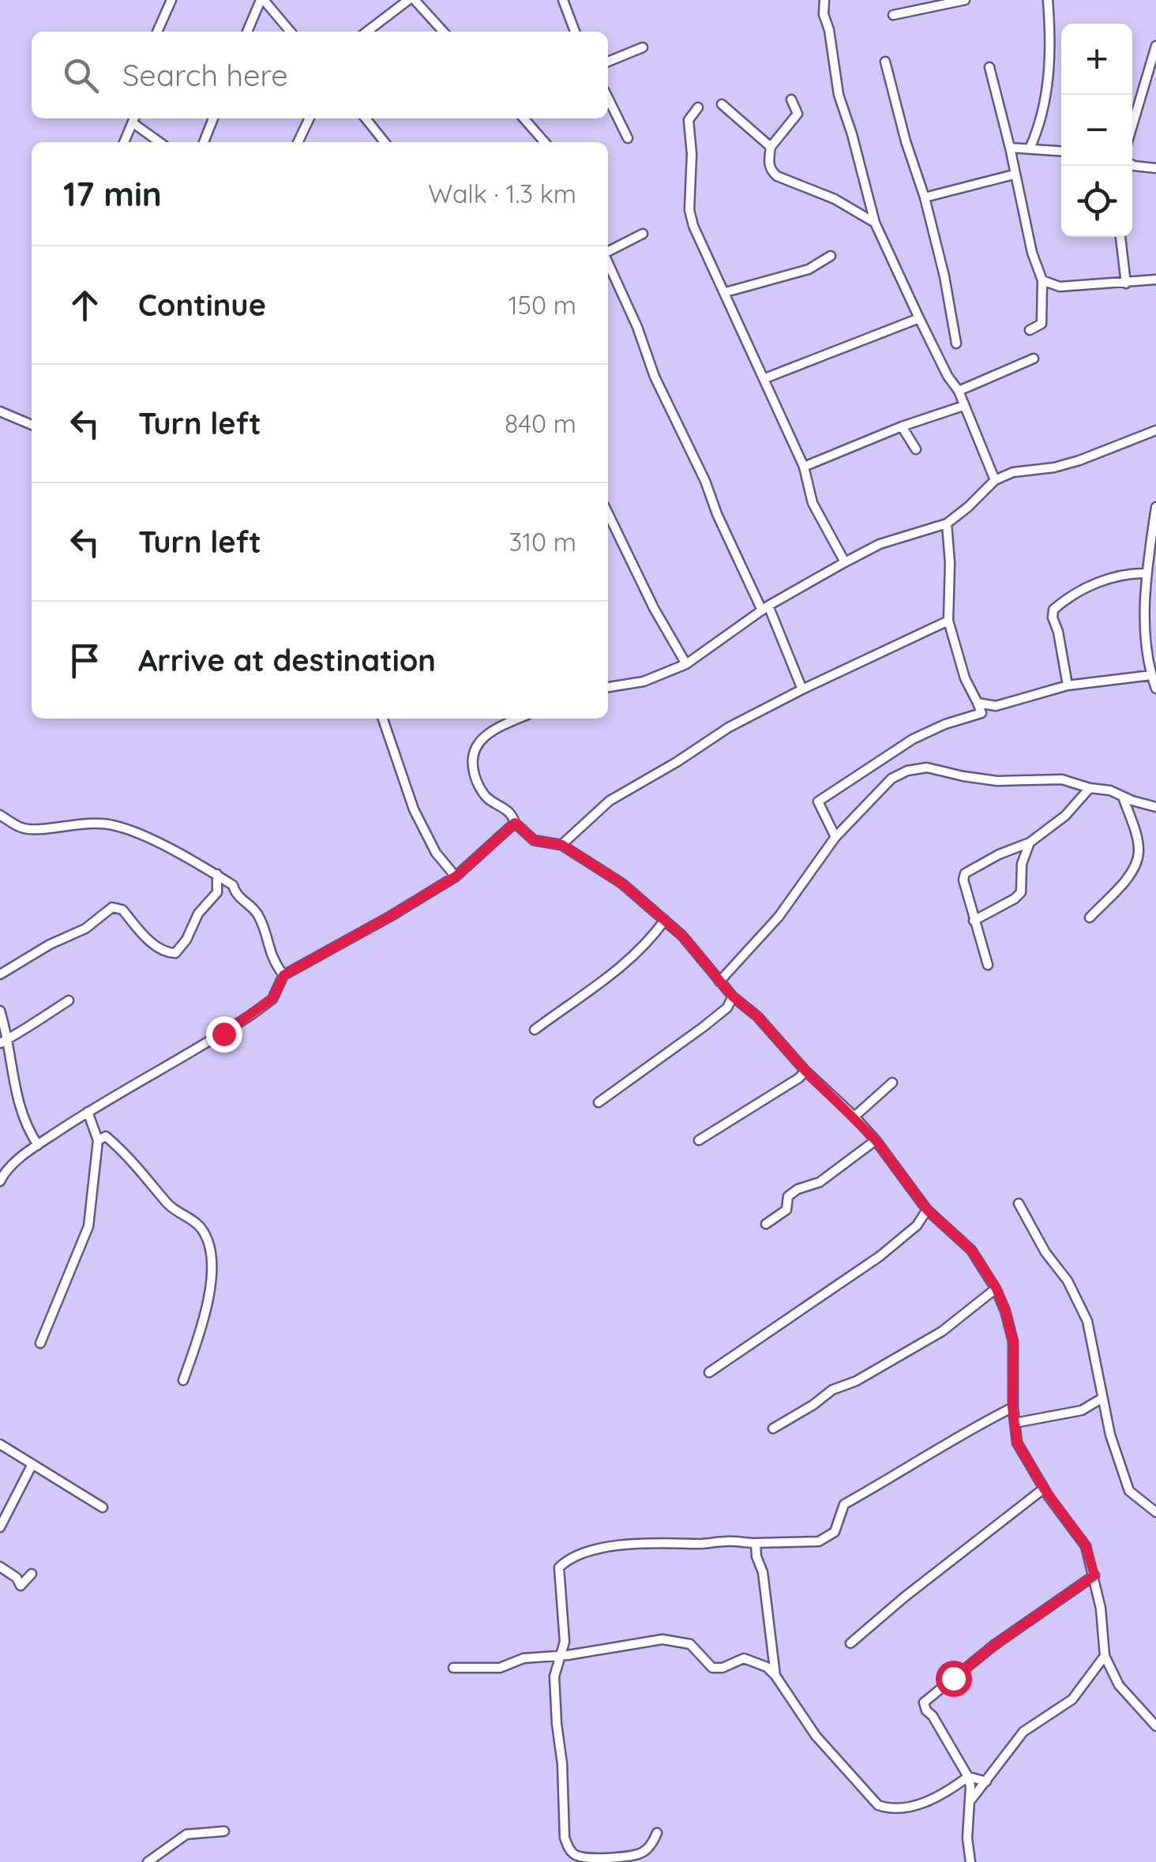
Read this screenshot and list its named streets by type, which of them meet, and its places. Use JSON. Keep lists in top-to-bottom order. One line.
{"page":{"map_buttons":["+","−"],"search":"Search here","heading":["17 min","Walk · 1.3 km"],"list":[["Continue","150 m"],["Turn left","840 m"],["Turn left","310 m"],"Arrive at destination"]}}
